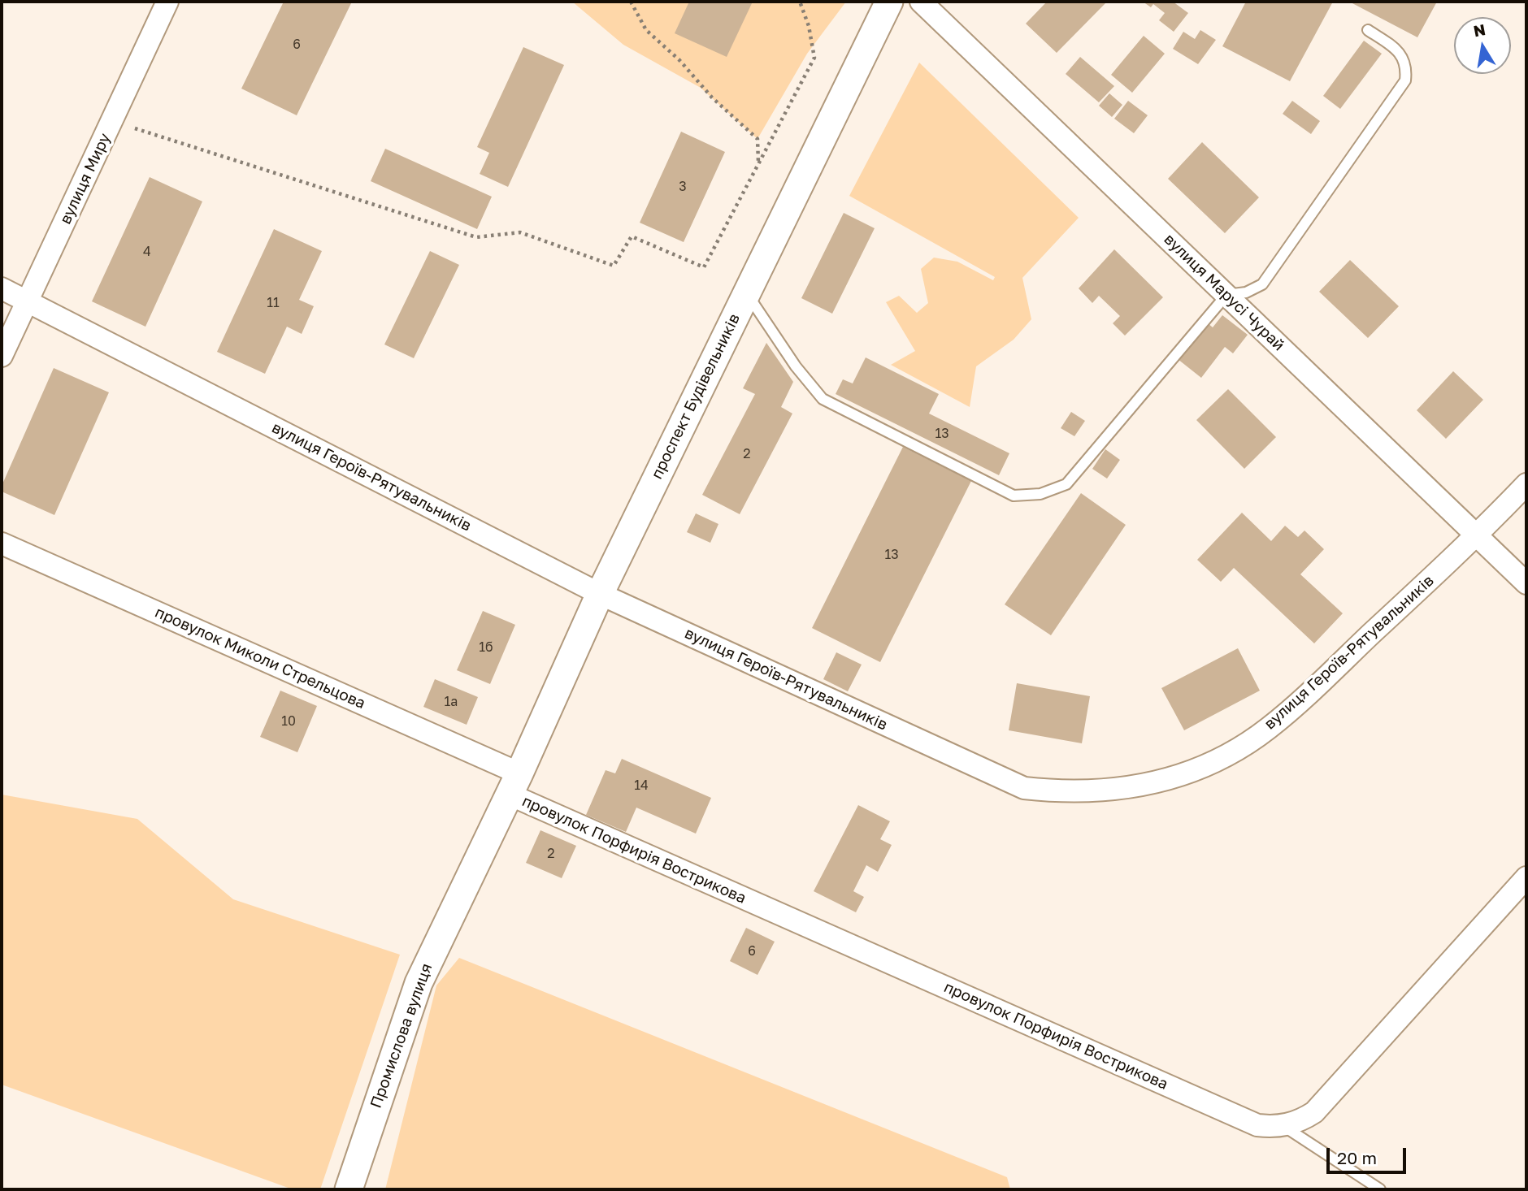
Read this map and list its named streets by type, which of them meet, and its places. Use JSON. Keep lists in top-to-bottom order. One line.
{"streets":{"street":["вулиця Миру","вулиця Марусі Чурай","проспект Будівельників","вулиця Героїв-Рятувальників","провулок Миколи Стрельцова","провулок Порфирія Вострикова","Промислова вулиця"]},"crossings":[["вулиця Миру","вулиця Героїв-Рятувальників"],["вулиця Марусі Чурай","вулиця Героїв-Рятувальників"],["проспект Будівельників","вулиця Героїв-Рятувальників"],["проспект Будівельників","провулок Миколи Стрельцова"],["проспект Будівельників","провулок Порфирія Вострикова"],["проспект Будівельників","Промислова вулиця"],["провулок Миколи Стрельцова","провулок Порфирія Вострикова"],["провулок Миколи Стрельцова","Промислова вулиця"],["провулок Порфирія Вострикова","Промислова вулиця"]],"house_numbers":["6","3","4","11","13","2","13","1б","1а","10","14","2","6"],"scale_bar":"20 m","north":"top"}
